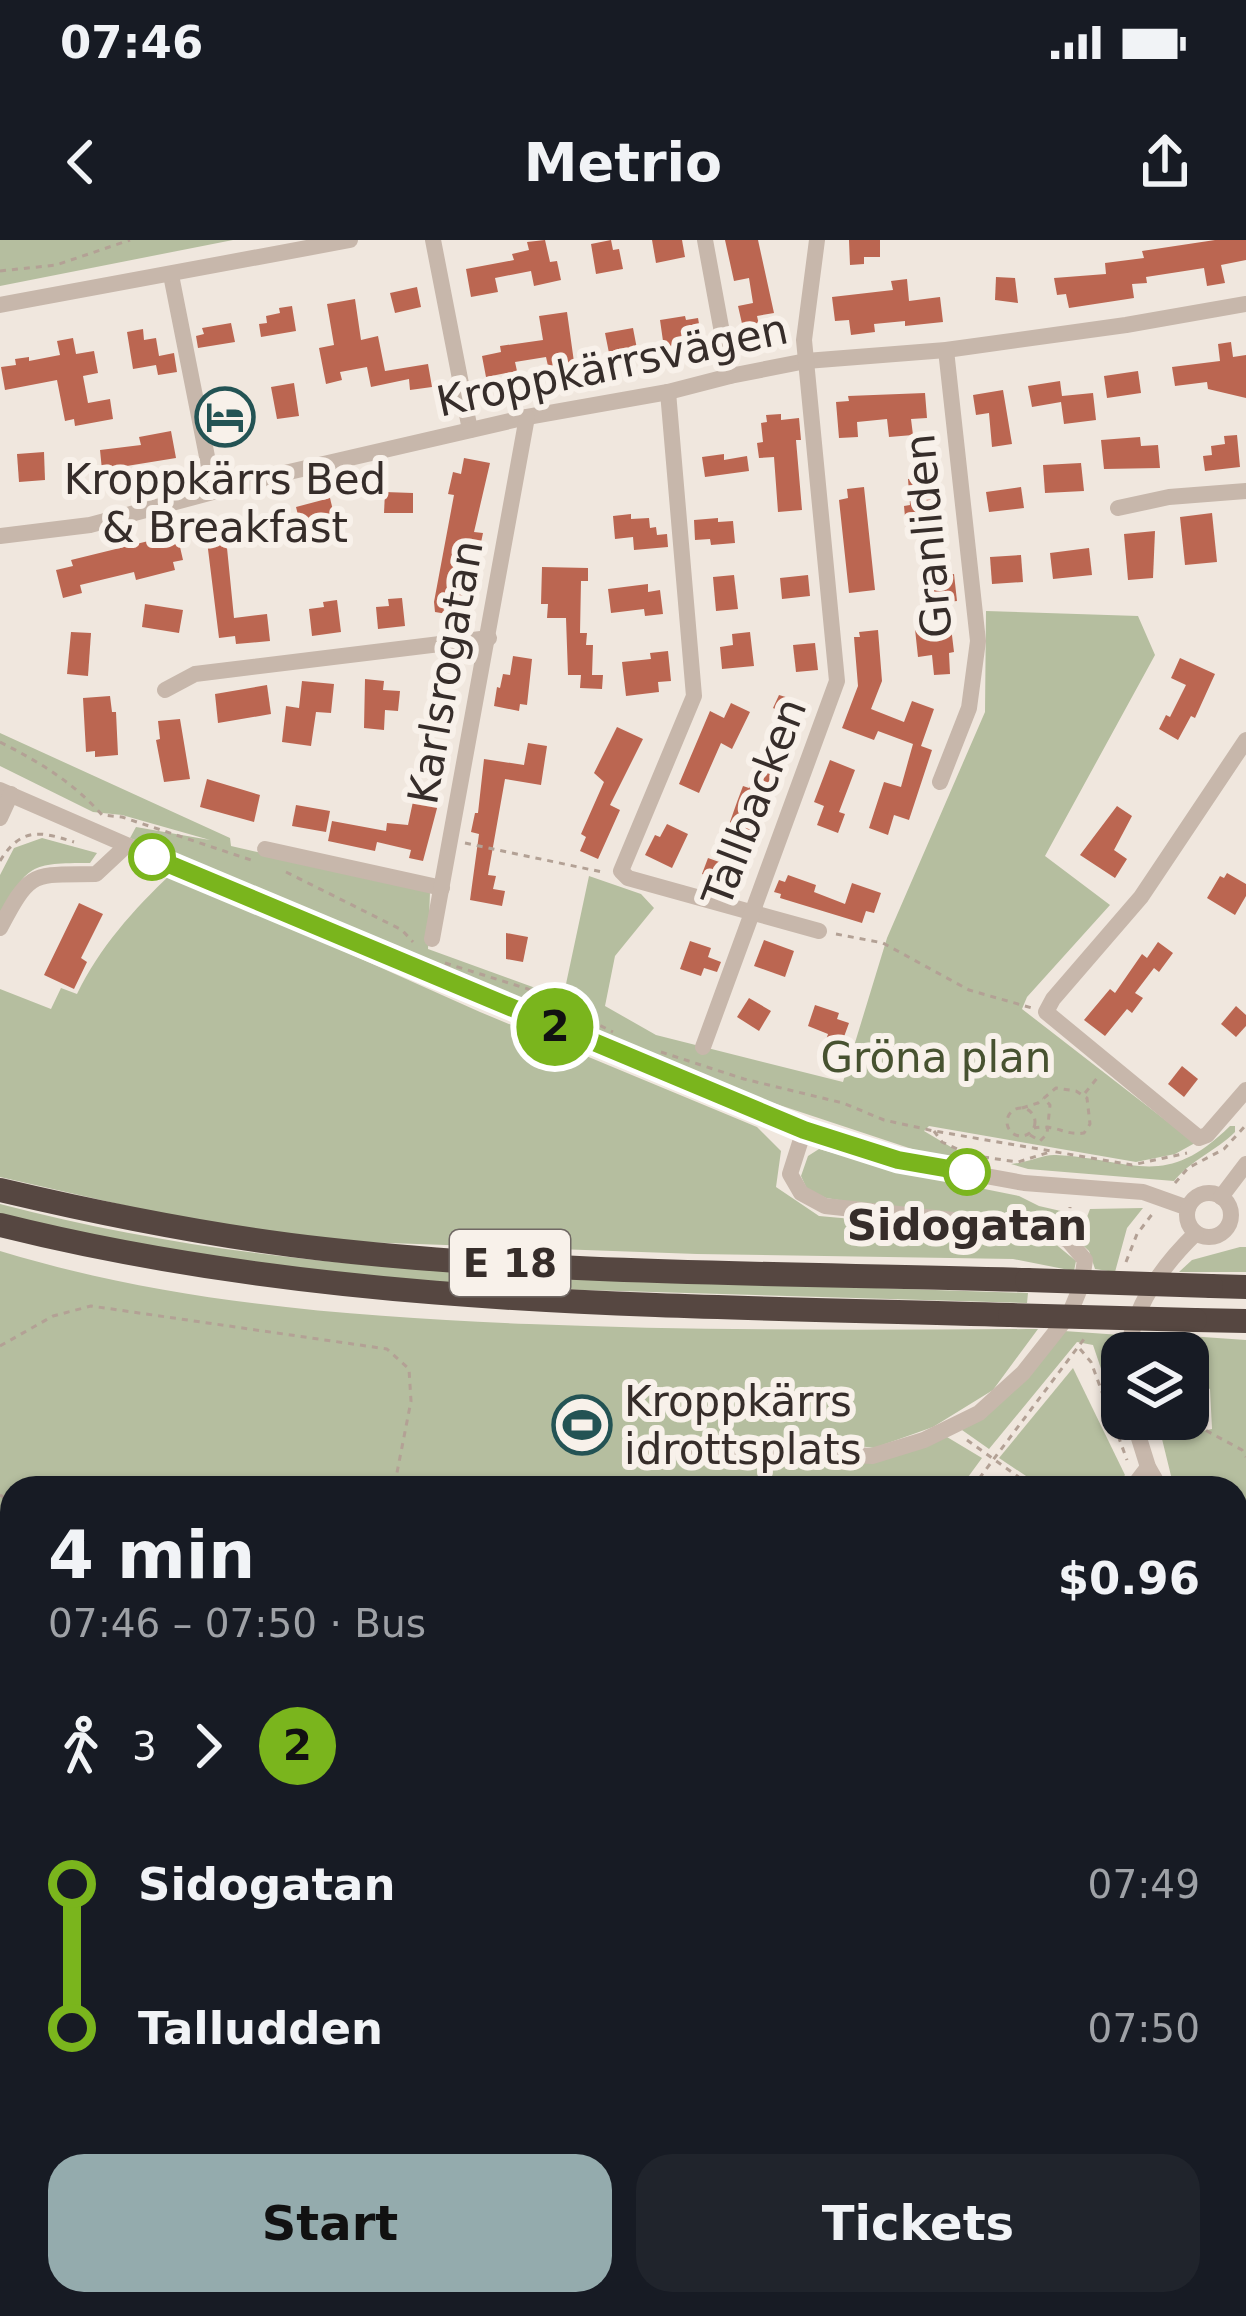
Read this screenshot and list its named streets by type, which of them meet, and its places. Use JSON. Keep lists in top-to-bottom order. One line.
{"streets":{"highway":["E 18"],"street":["Kroppkärrsvägen","Granliden","Karlsrogatan","Tallbacken"]},"crossings":[["Kroppkärrsvägen","Granliden"],["Kroppkärrsvägen","Karlsrogatan"],["Kroppkärrsvägen","Tallbacken"]],"parks":["Gröna plan"],"places":{"hotel":["Kroppkärrs Bed & Breakfast"],"other":["Sidogatan"],"sports":["Kroppkärrs idrottsplats"]},"lines":["bus line 2"],"page":{"status":"07:46","header":"Metrio","on_map":"2","heading":["4 min","07:46 – 07:50 · Bus","$0.96"],"legs":["3","2"],"list":[{"name":"Sidogatan","value":"07:49"},{"name":"Talludden","value":"07:50"}],"buttons":["Start","Tickets"]}}
